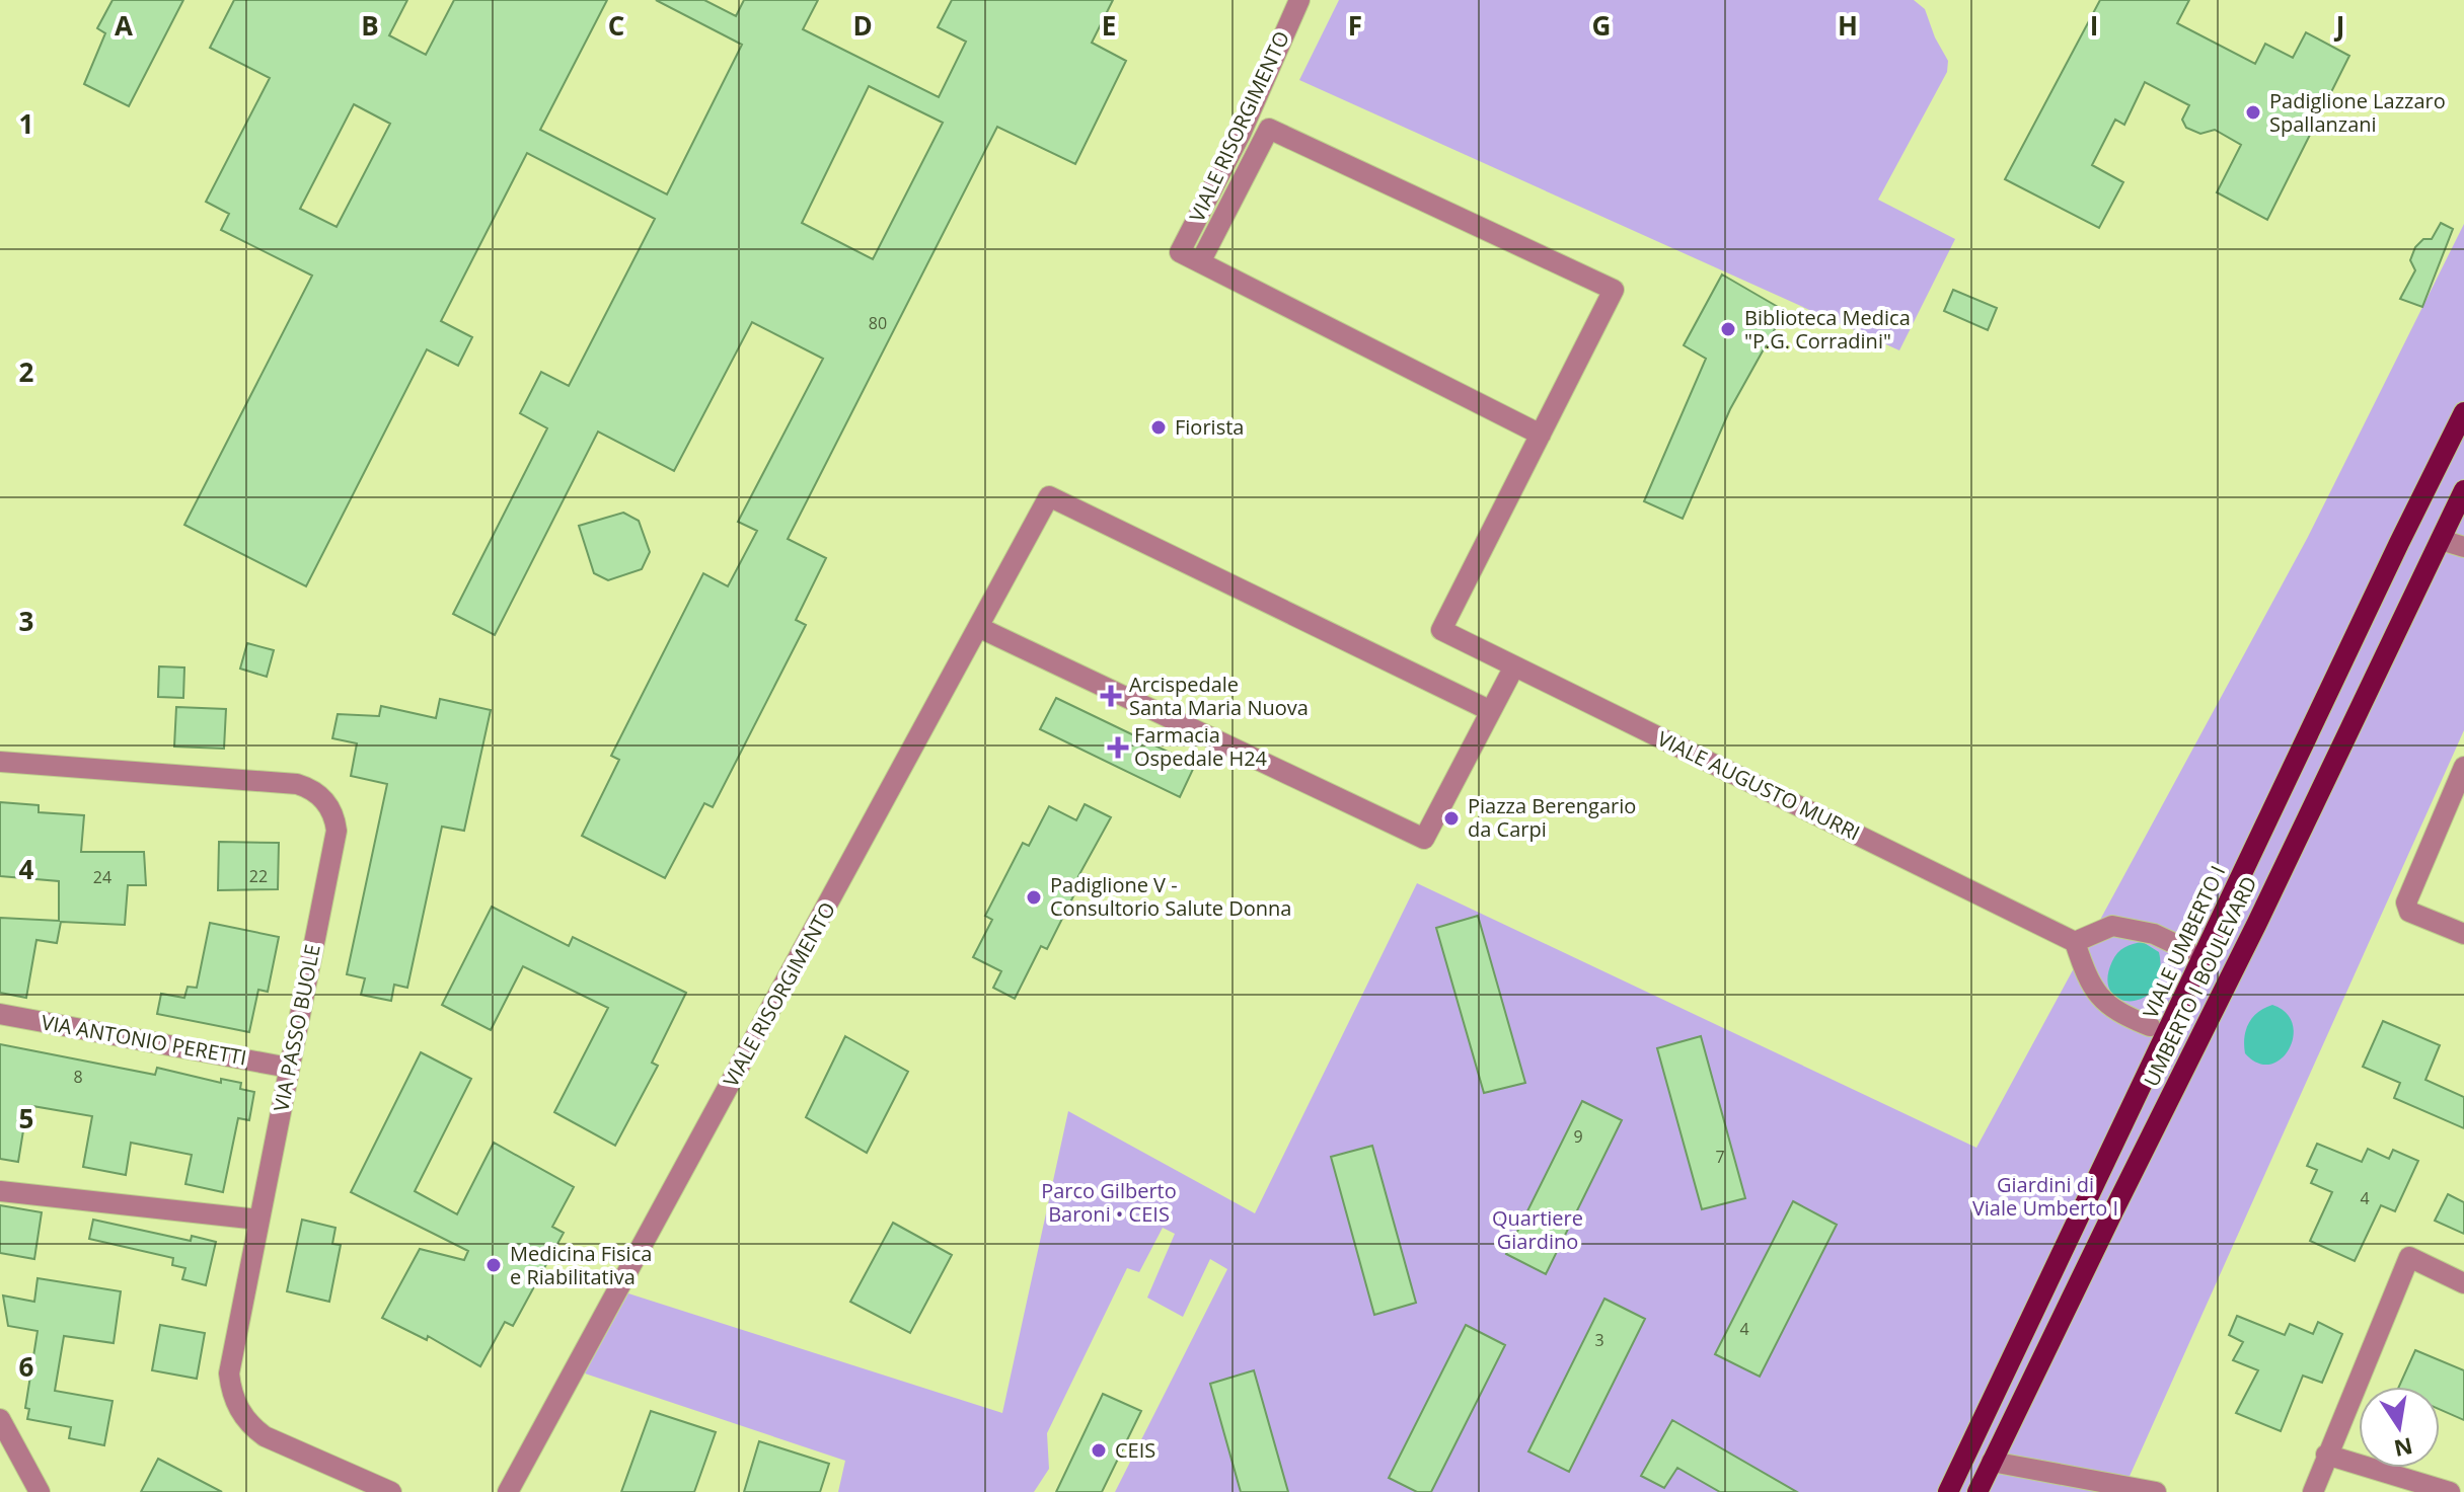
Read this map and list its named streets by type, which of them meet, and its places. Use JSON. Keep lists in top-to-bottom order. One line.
{"streets":{"main road":["VIALE UMBERTO I","UMBERTO I BOULEVARD"],"street":["VIALE RISORGIMENTO","VIALE AUGUSTO MURRI","VIA PASSO BUOLE","VIA ANTONIO PERETTI"]},"crossings":[["VIA PASSO BUOLE","VIA ANTONIO PERETTI"]],"parks":["Giardini di Viale Umberto I","Parco Gilberto Baroni • CEIS","Quartiere Giardino"],"places":{"other":["Padiglione Lazzaro Spallanzani","Biblioteca Medica \"P.G. Corradini\"","Fiorista","Piazza Berengario da Carpi","Padiglione V - Consultorio Salute Donna","Medicina Fisica e Riabilitativa","CEIS"],"health":["Arcispedale Santa Maria Nuova","Farmacia Ospedale H24"]},"house_numbers":["80","22","24","8","9","7","4","4","3"],"north":"bottom","grid":{"columns":["A","B","C","D","E","F","G","H","I","J"],"rows":["1","2","3","4","5","6"]}}
